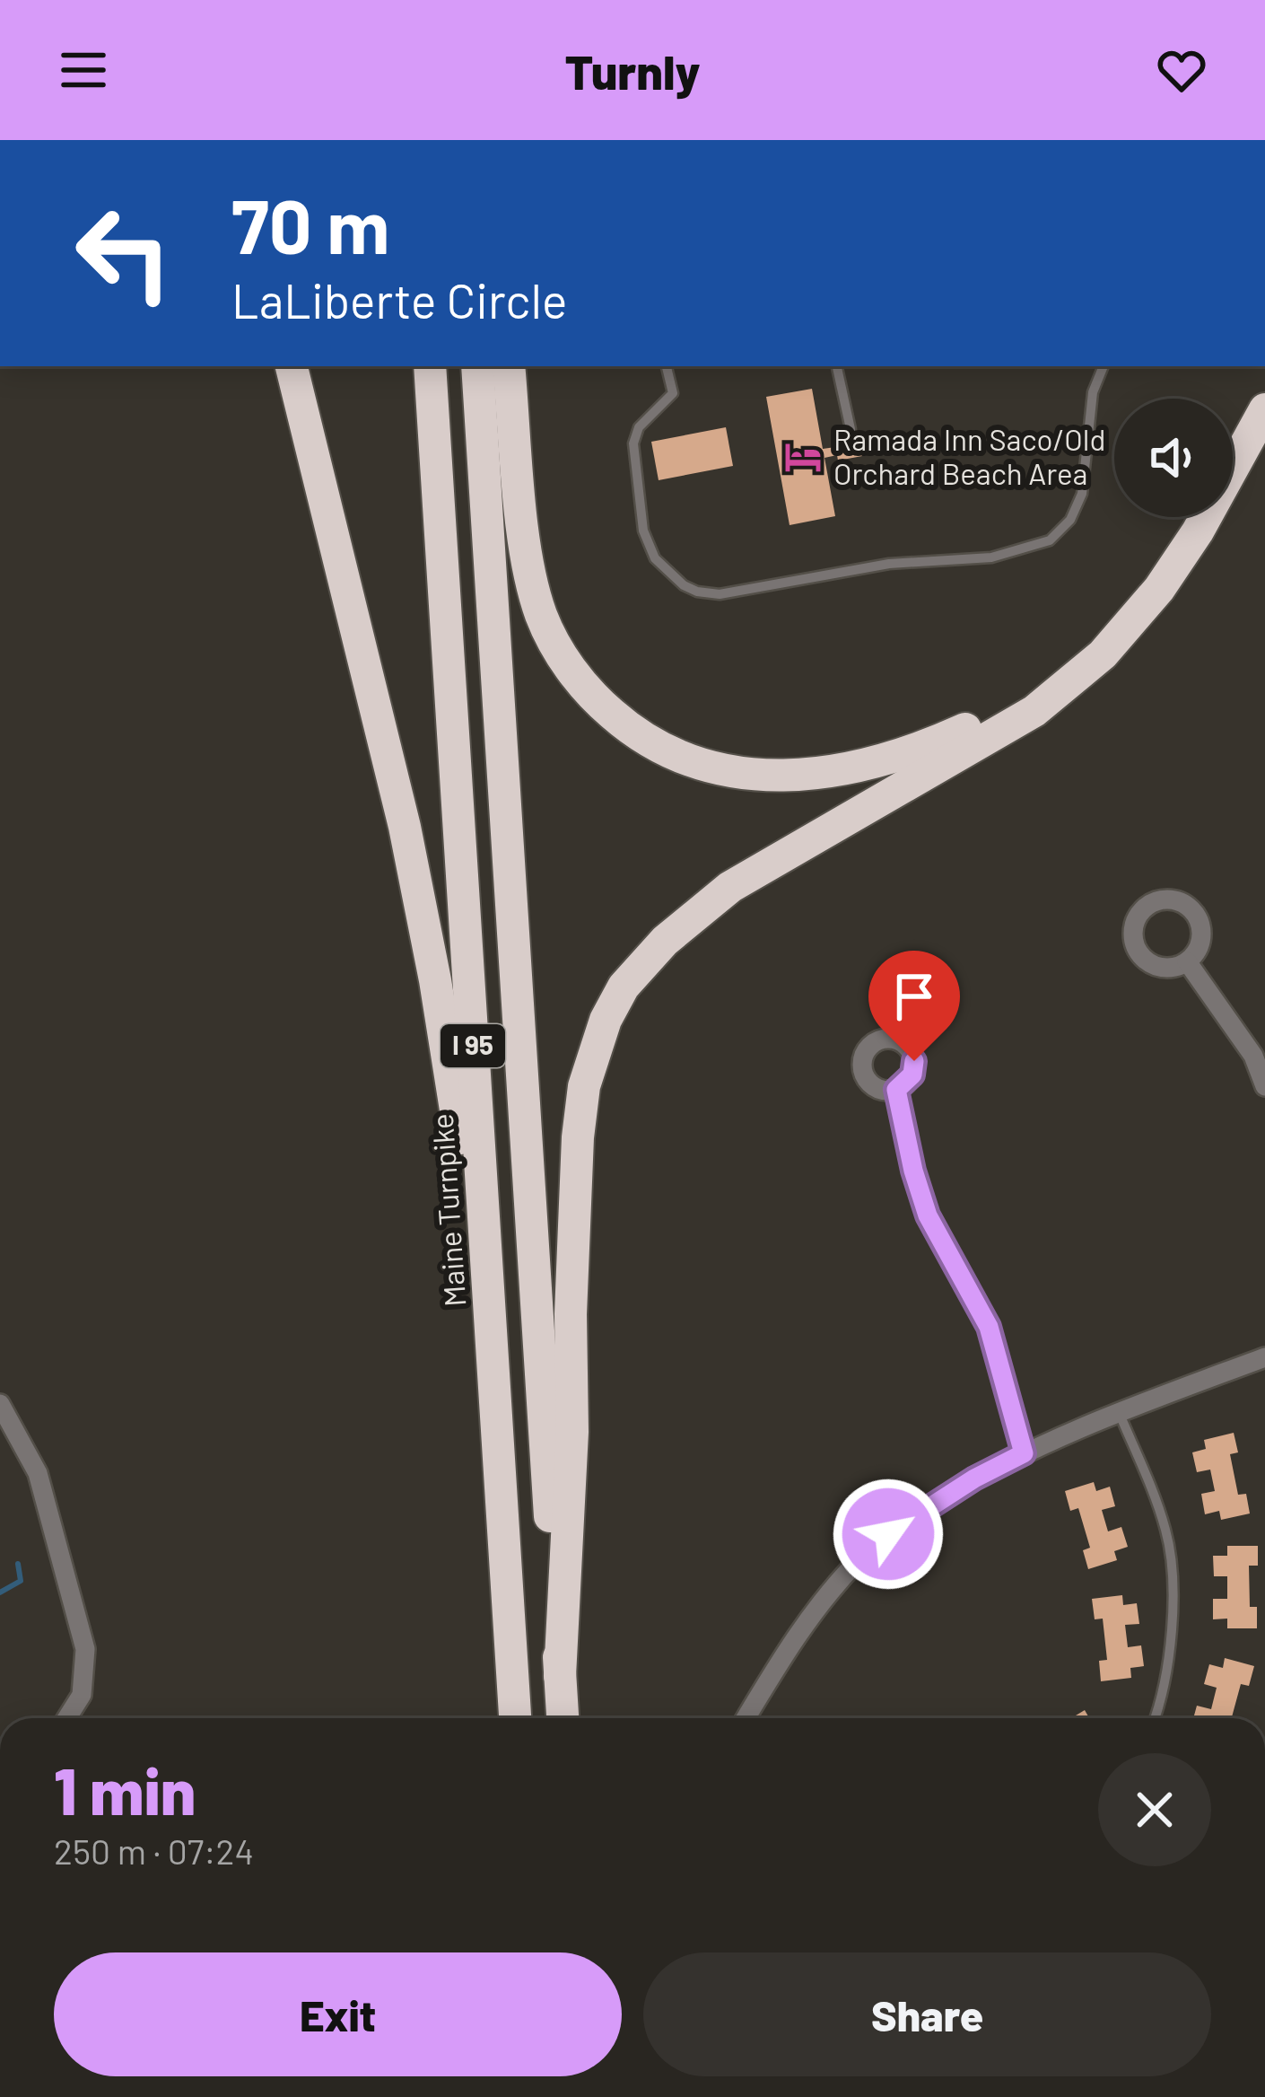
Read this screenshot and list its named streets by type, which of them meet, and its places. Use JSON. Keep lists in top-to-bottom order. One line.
{"streets":{"highway":["I 95","Maine Turnpike"]},"places":{"hotel":["Ramada Inn Saco/Old Orchard Beach Area"]},"page":{"header":"Turnly","turn":["70 m","LaLiberte Circle"],"heading":["1 min","250 m · 07:24"],"buttons":["Exit","Share"]}}
